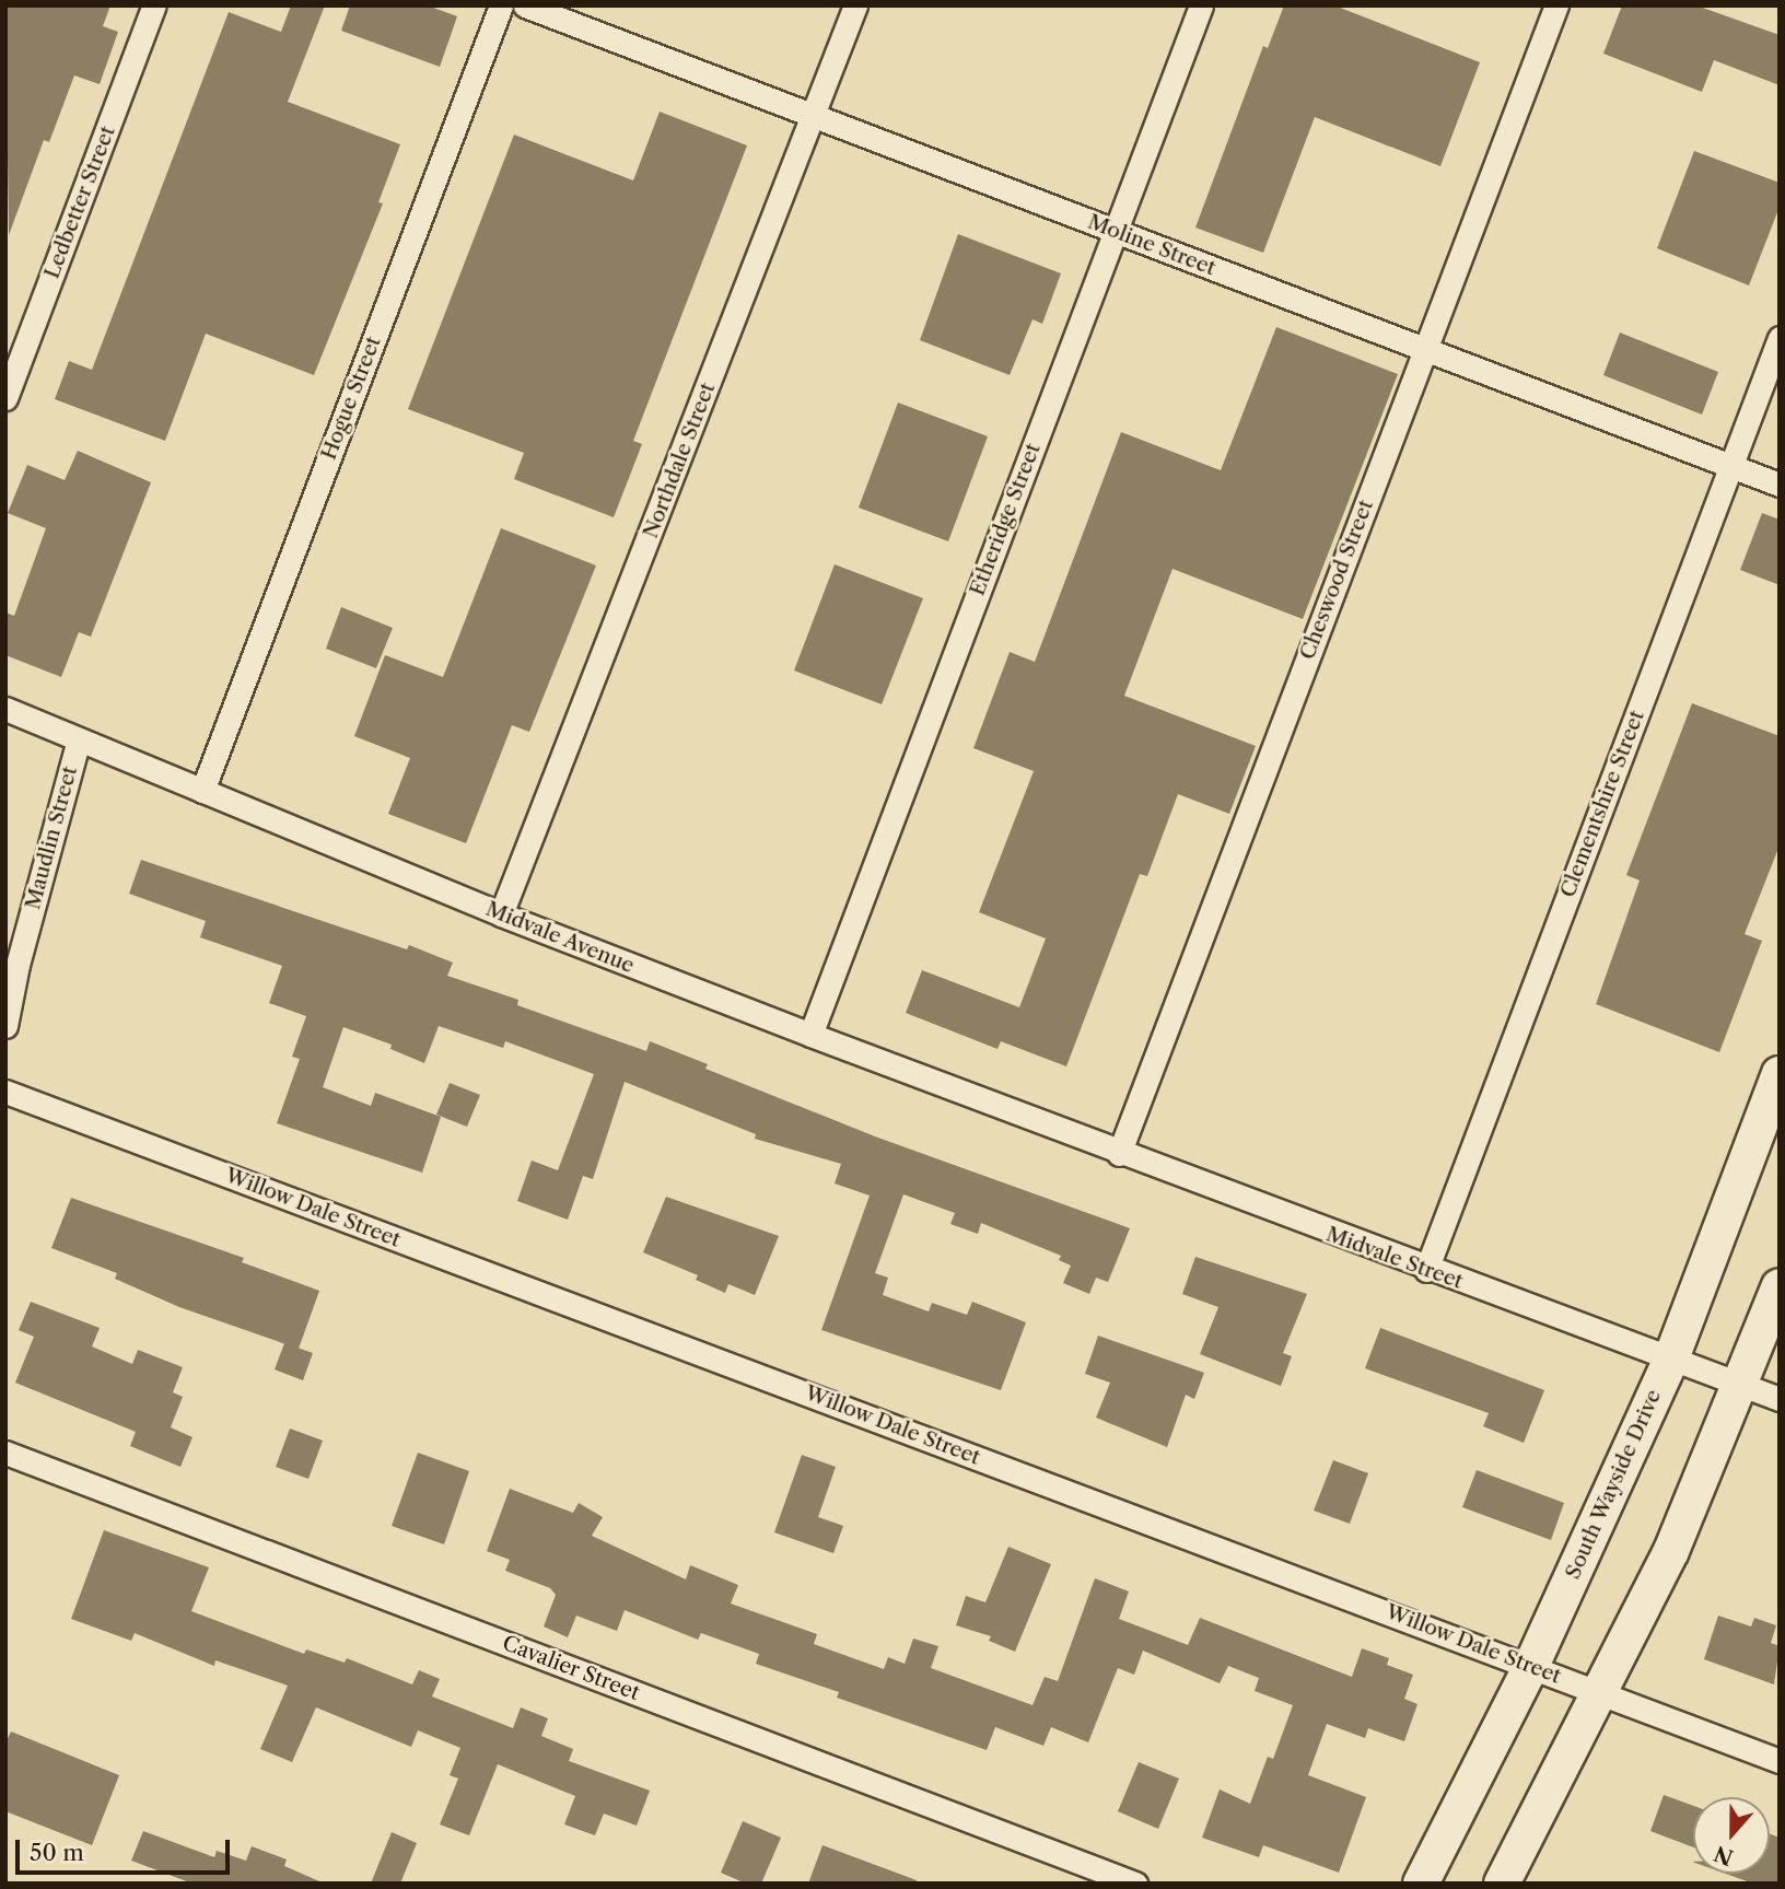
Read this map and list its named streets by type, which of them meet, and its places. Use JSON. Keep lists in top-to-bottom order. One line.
{"streets":{"main road":["South Wayside Drive"],"street":["Ledbetter Street","Moline Street","Hogue Street","Northdale Street","Etheridge Street","Cheswood Street","Clementshire Street","Maudlin Street","Midvale Avenue","Willow Dale Street","Midvale Street","Cavalier Street"]},"crossings":[["Moline Street","Northdale Street"],["Moline Street","Etheridge Street"],["Moline Street","Cheswood Street"],["Moline Street","Clementshire Street"],["Hogue Street","Midvale Avenue"],["Northdale Street","Midvale Avenue"],["Etheridge Street","Midvale Avenue"],["Cheswood Street","Midvale Avenue"],["Cheswood Street","Midvale Street"],["Clementshire Street","Midvale Street"],["Maudlin Street","Midvale Avenue"],["Midvale Avenue","Midvale Street"],["Willow Dale Street","South Wayside Drive"],["Midvale Street","South Wayside Drive"]],"scale_bar":"50 m","north":"bottom"}
